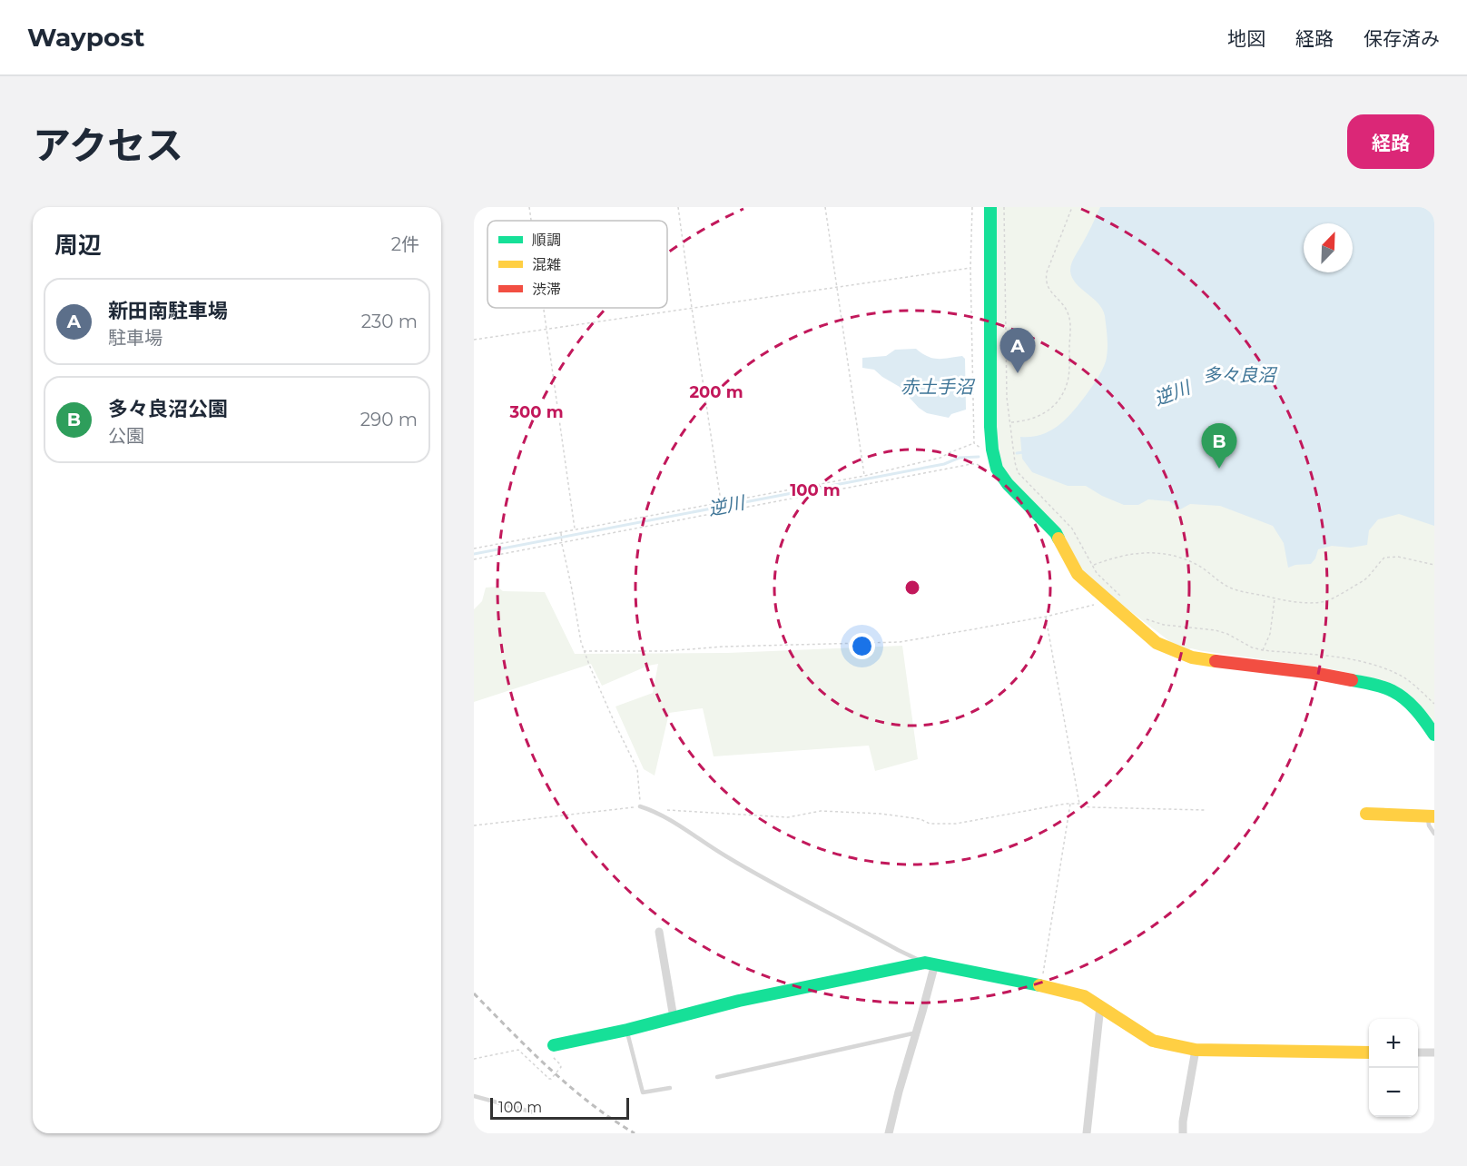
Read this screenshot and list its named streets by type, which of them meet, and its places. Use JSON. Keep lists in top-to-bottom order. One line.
{"water":["多々良沼","赤土手沼","逆川"],"legend":["順調","混雑","渋滞"],"scale_bar":"100 m","north":"top right","page":{"header":"Waypost","nav":["地図","経路","保存済み"],"title":"アクセス","buttons":"経路","heading":["周辺","2件"],"list":[{"mark":"A","name":"新田南駐車場","note":"駐車場","value":"230 m"},{"mark":"B","name":"多々良沼公園","note":"公園","value":"290 m"}],"pins":["A","B"],"map_buttons":["+","−"],"scale":"100 m"},"rings":["200 m","300 m","100 m"]}
